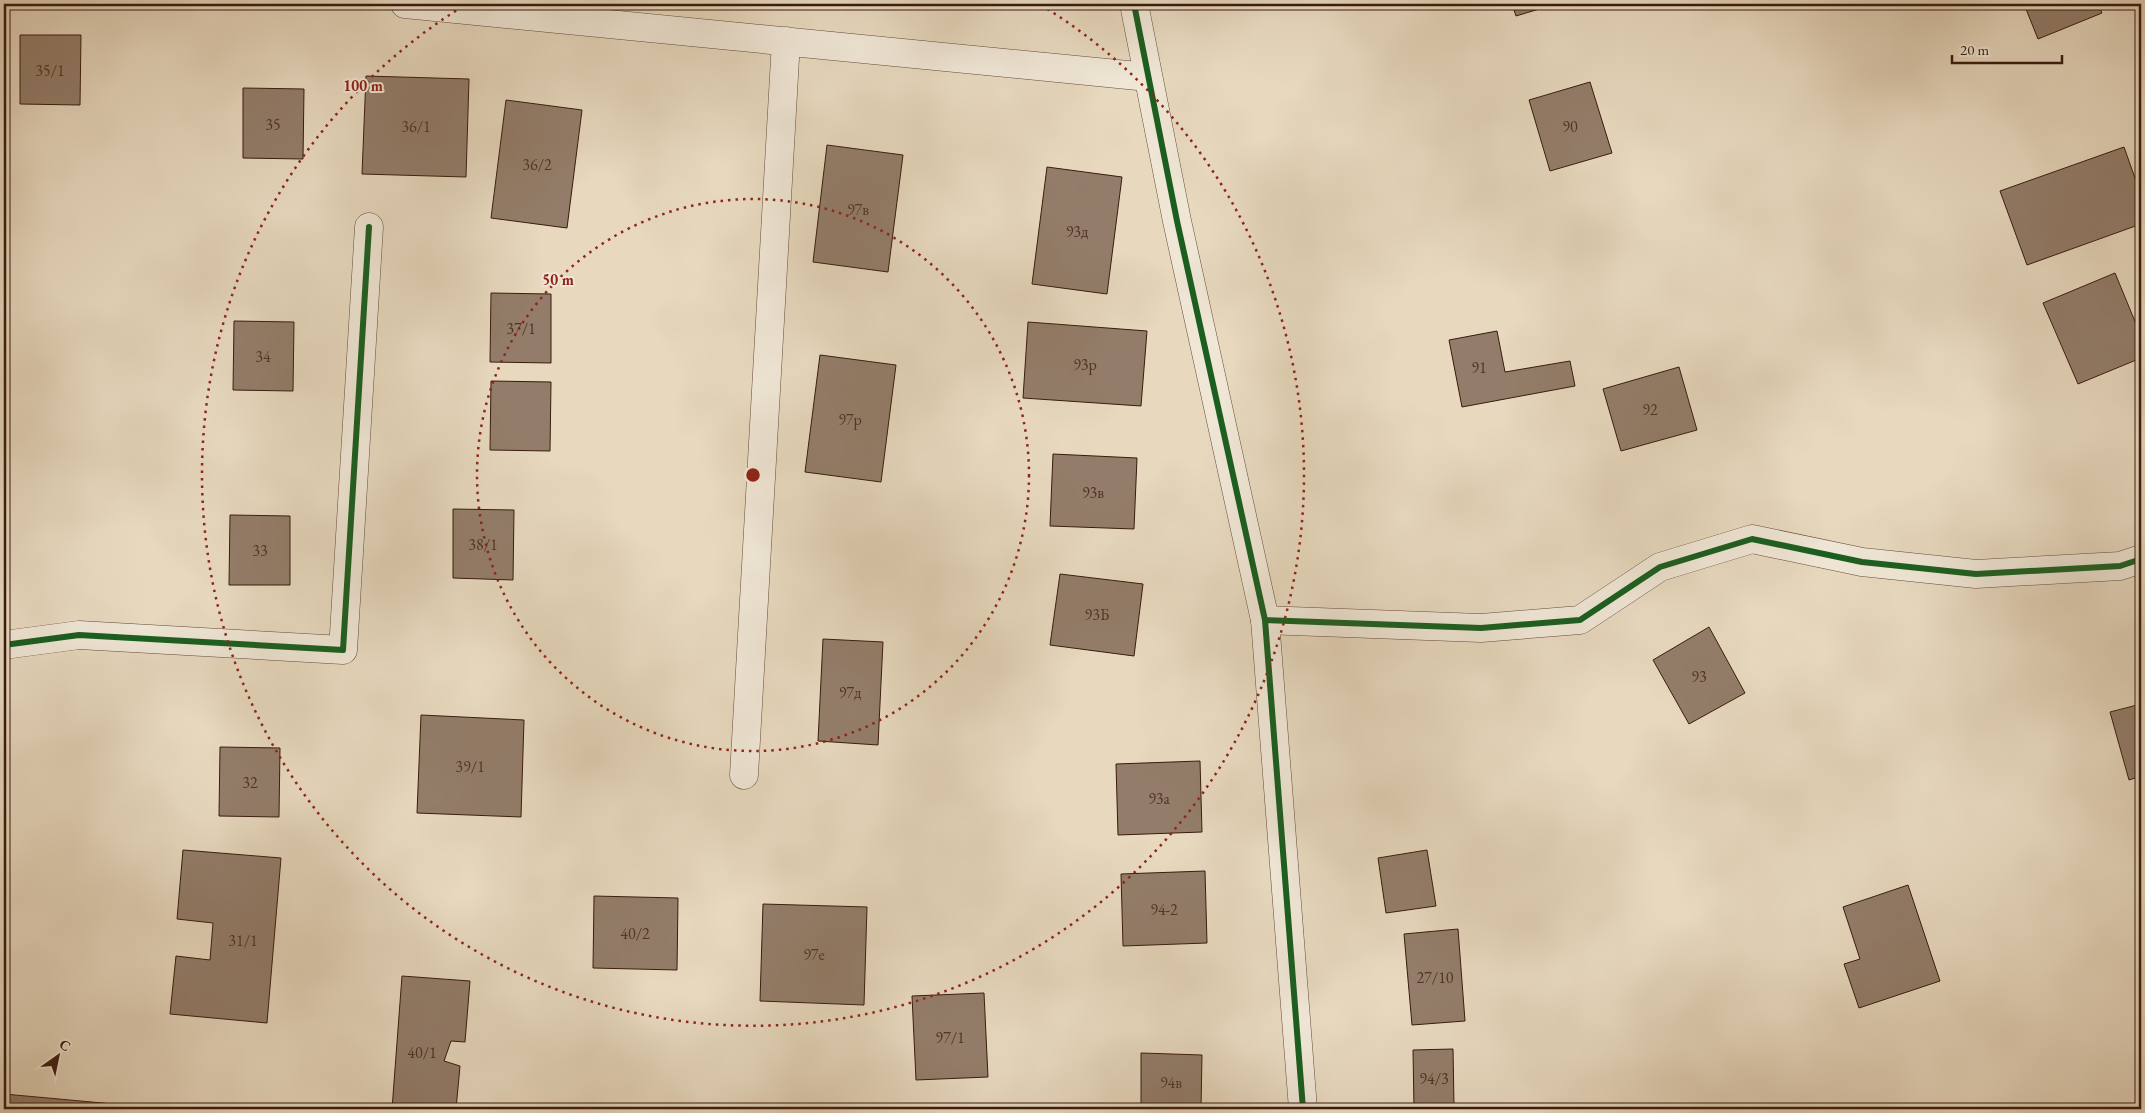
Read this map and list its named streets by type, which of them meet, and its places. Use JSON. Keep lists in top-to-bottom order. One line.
{"house_numbers":["35/1","35","36/1","90","36/2","97в","93д","37/1","34","93р","91","92","97р","93в","38/1","33","93Б","93","97д","39/1","32","93а","94-2","40/2","31/1","97е","27/10","97/1","40/1","94/3","94в"],"scale_bar":"20 m","north":"top right","rings":["100 m","50 m"]}
